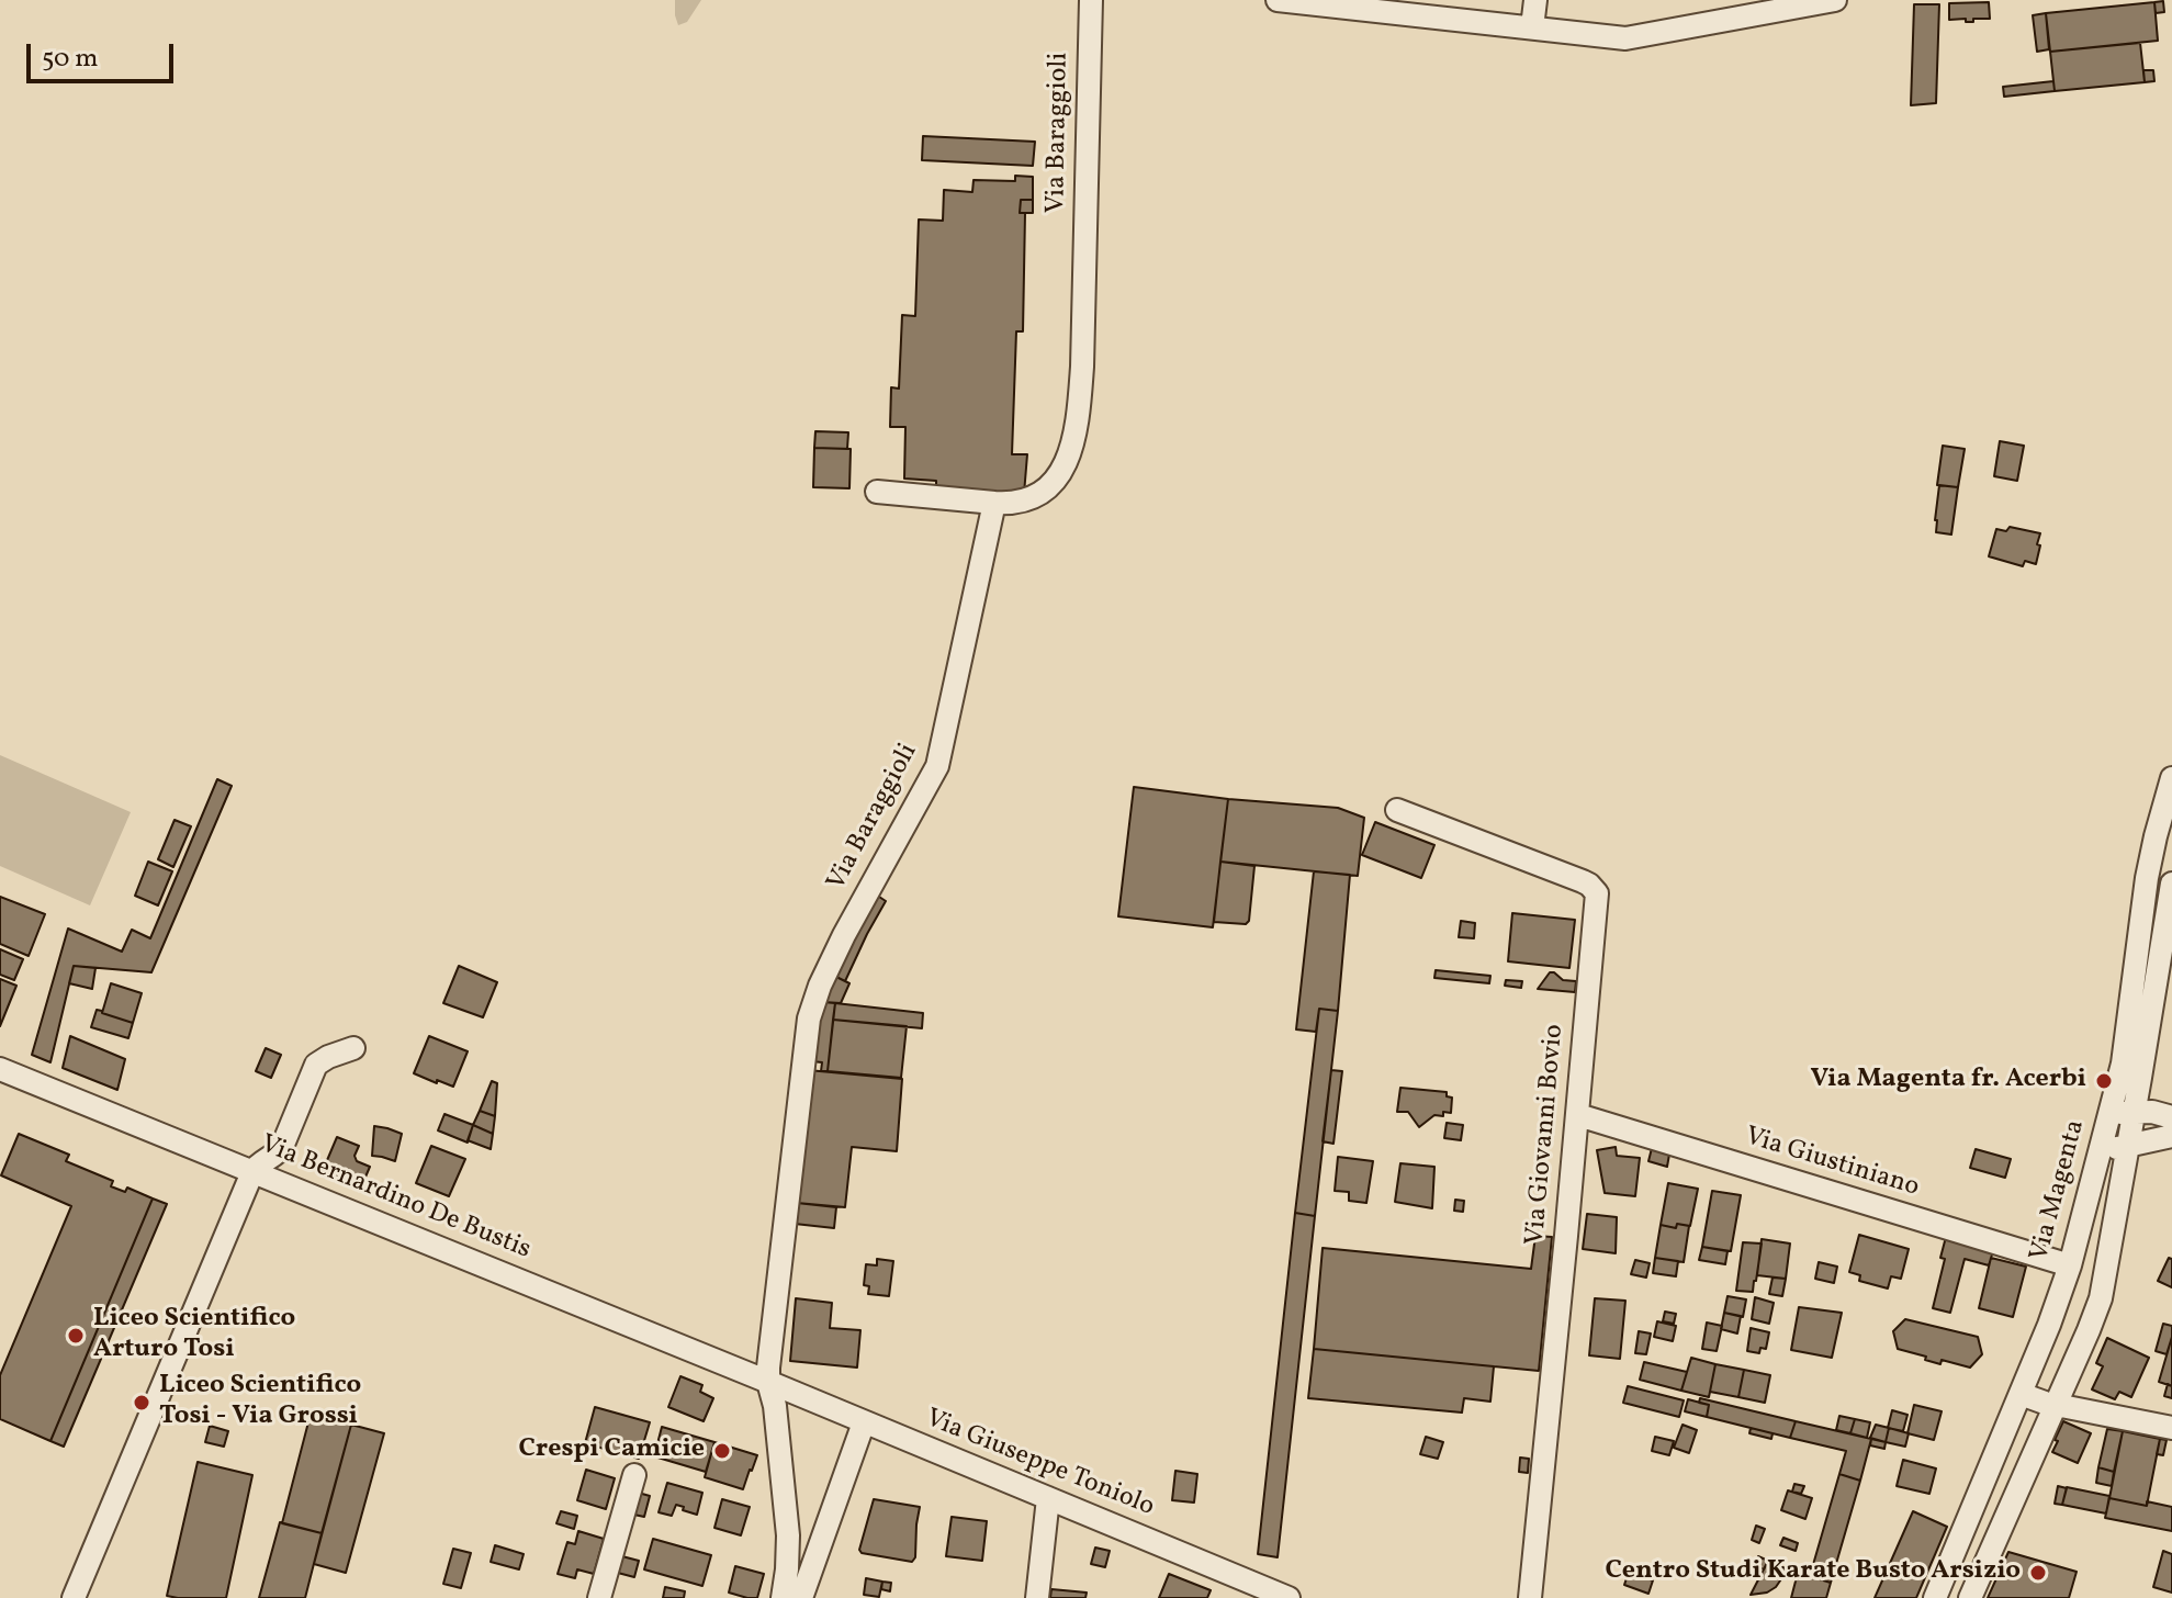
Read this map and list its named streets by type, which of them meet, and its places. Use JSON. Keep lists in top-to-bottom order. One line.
{"streets":{"street":["Via Baraggioli","Via Giovanni Bovio","Via Giustiniano","Via Magenta","Via Bernardino De Bustis","Via Giuseppe Toniolo"]},"crossings":[["Via Baraggioli","Via Bernardino De Bustis"],["Via Baraggioli","Via Giuseppe Toniolo"],["Via Giovanni Bovio","Via Giustiniano"],["Via Giustiniano","Via Magenta"],["Via Bernardino De Bustis","Via Giuseppe Toniolo"]],"places":["Via Magenta fr. Acerbi","Liceo Scientifico Arturo Tosi","Liceo Scientifico Tosi - Via Grossi","Crespi Camicie","Centro Studi Karate Busto Arsizio"],"scale_bar":"50 m"}
